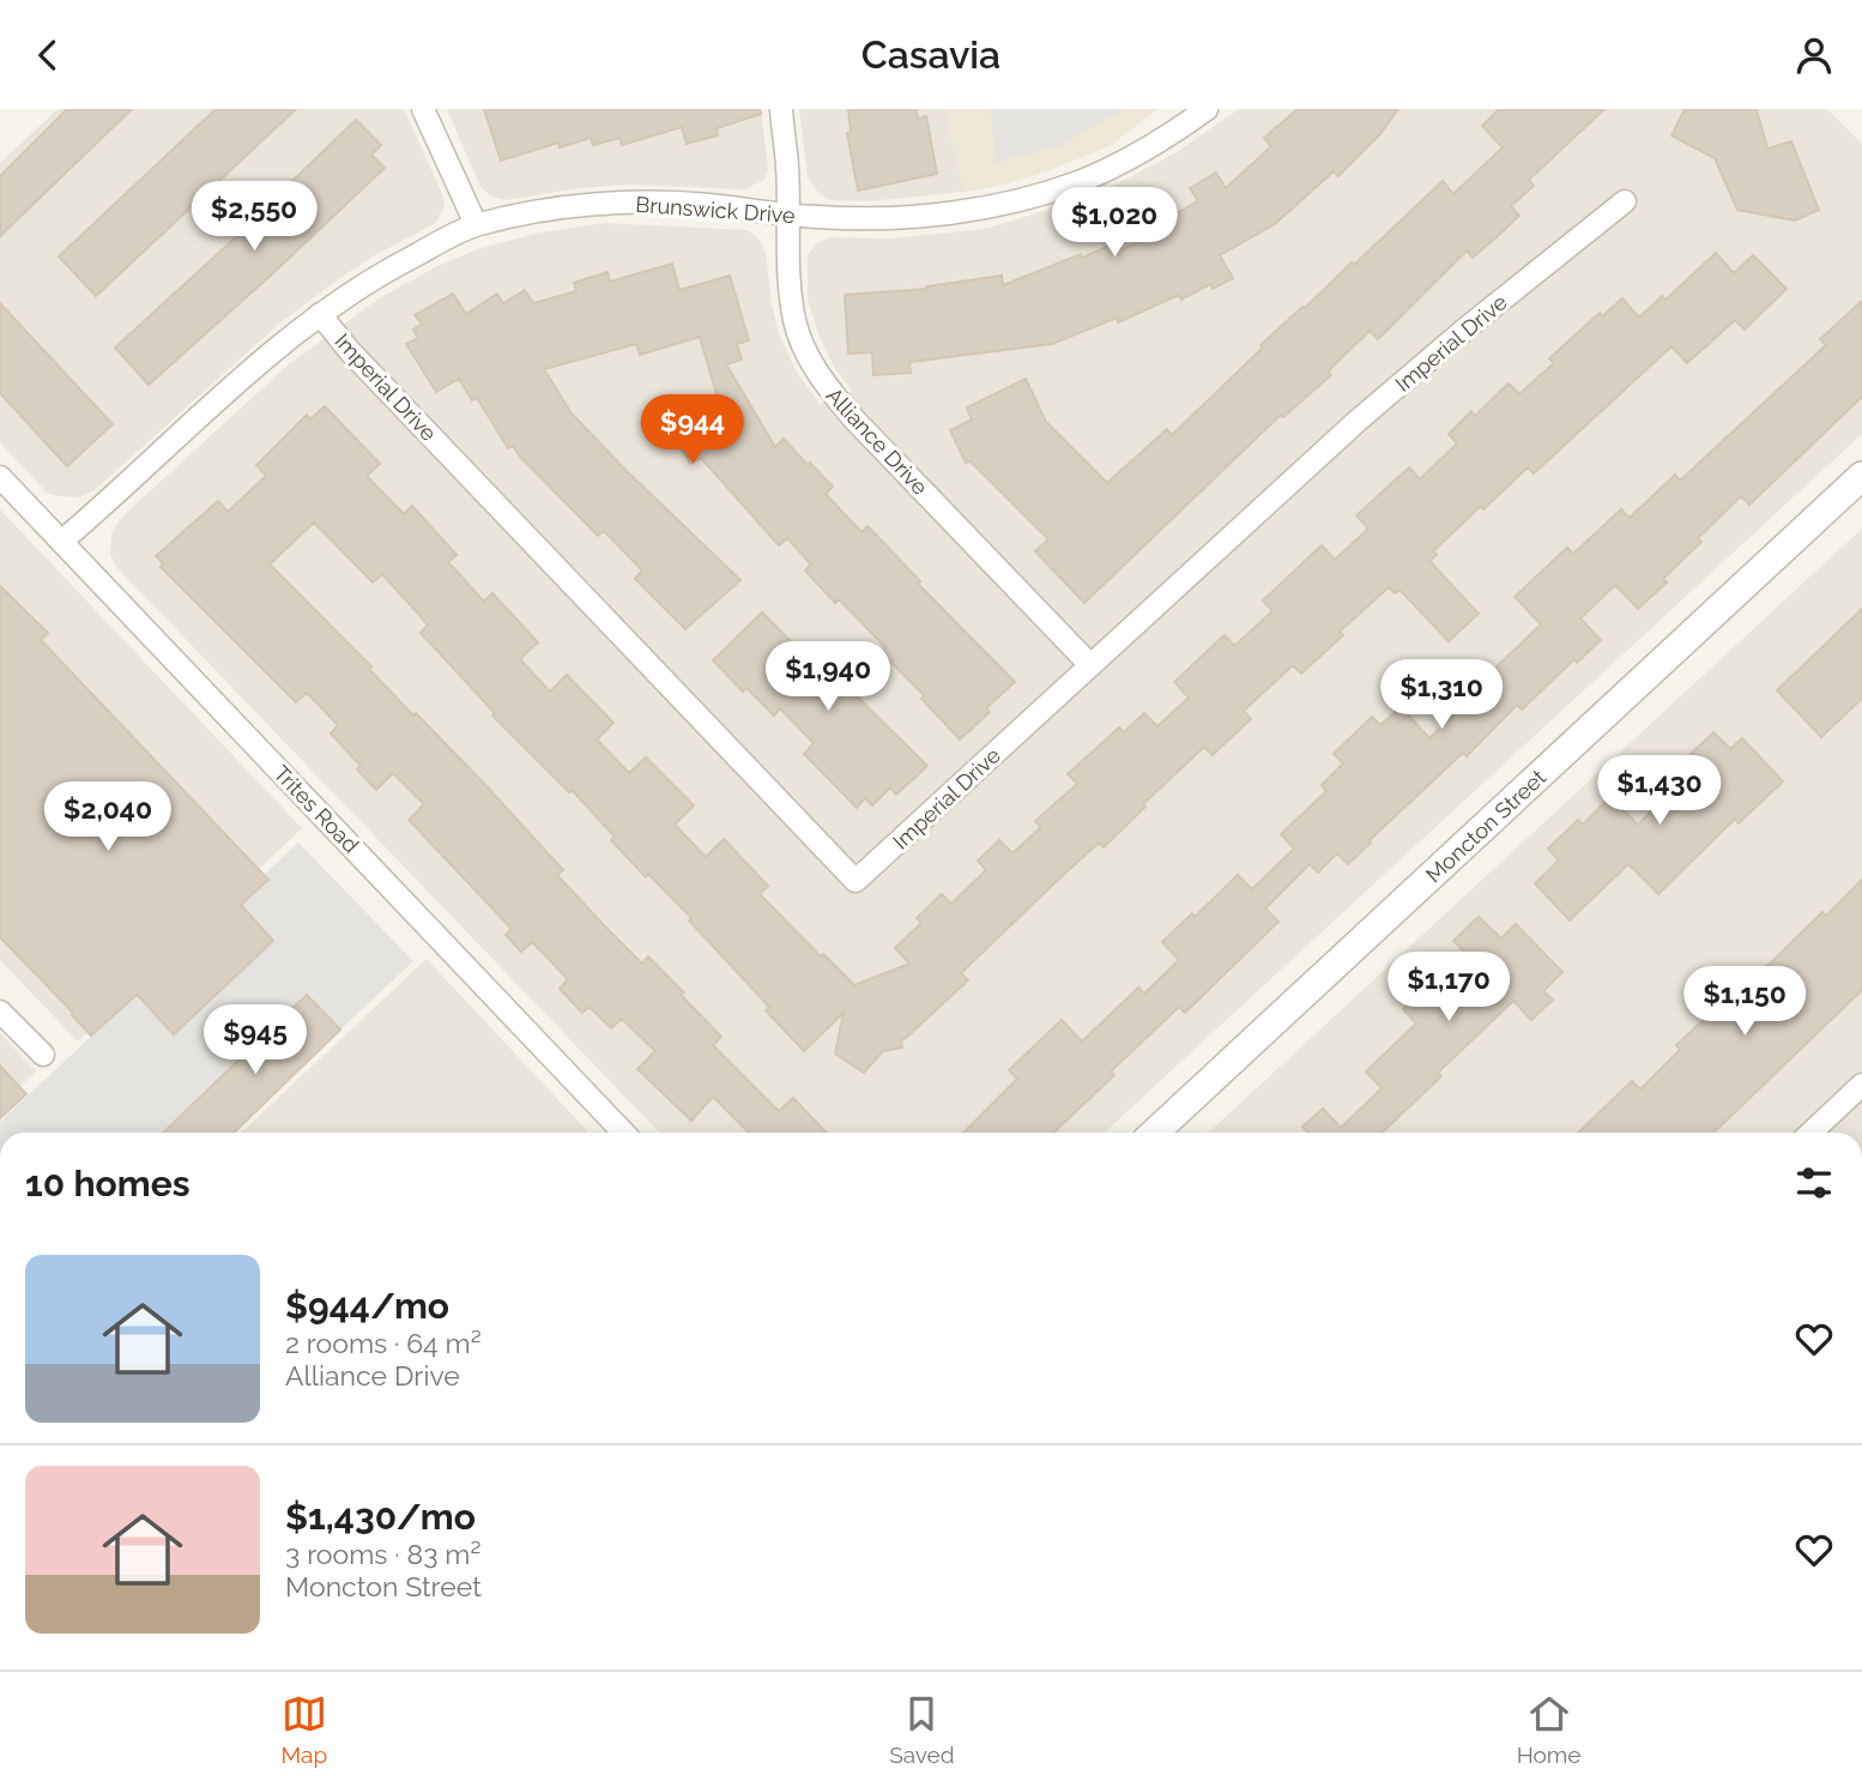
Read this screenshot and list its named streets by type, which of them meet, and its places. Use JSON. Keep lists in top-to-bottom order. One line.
{"streets":{"street":["Brunswick Drive","Imperial Drive","Alliance Drive","Trites Road","Moncton Street"]},"crossings":[["Brunswick Drive","Imperial Drive"],["Brunswick Drive","Alliance Drive"],["Brunswick Drive","Trites Road"],["Imperial Drive","Alliance Drive"]],"page":{"header":"Casavia","price":["$2,550","$1,020","$944","$1,940","$1,310","$1,430","$2,040","$1,170","$1,150","$945"],"heading":"10 homes","list":[{"name":"$944/mo","note":"2 rooms · 64 m² · Alliance Drive"},{"name":"$1,430/mo","note":"3 rooms · 83 m² · Moncton Street"}],"tabs":["Map","Saved","Home"]}}
